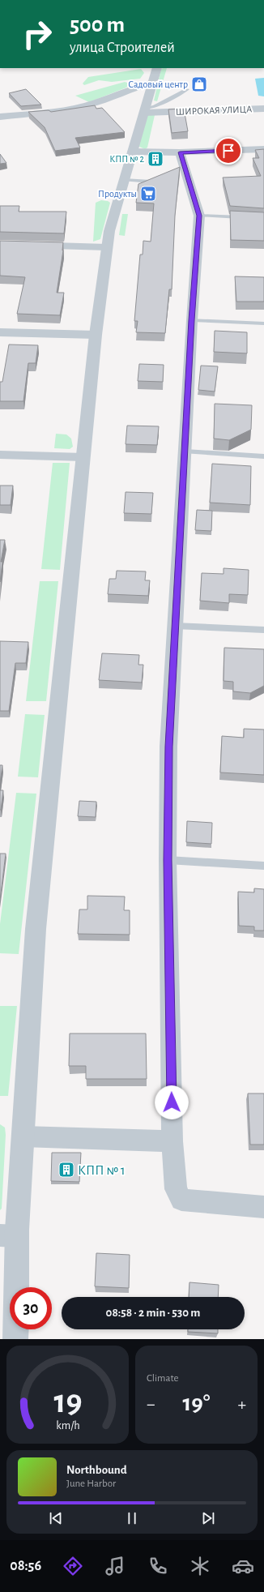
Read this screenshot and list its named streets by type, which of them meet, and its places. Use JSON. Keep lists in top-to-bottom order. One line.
{"streets":{"street":["ШИРОКАЯ УЛИЦА"]},"places":{"shop":["Садовый центр"],"building":["КПП № 2","КПП № 1"],"supermarket":["Продукты"]},"page":{"turn":["500 m","улица Строителей"],"limit":"30","trip":"08:58 · 2 min · 530 m","tile":"Climate","heat":["−","19°","+"],"song":["Northbound","June Harbor"],"tabs":"08:56","gauge":["19","km/h"]}}
